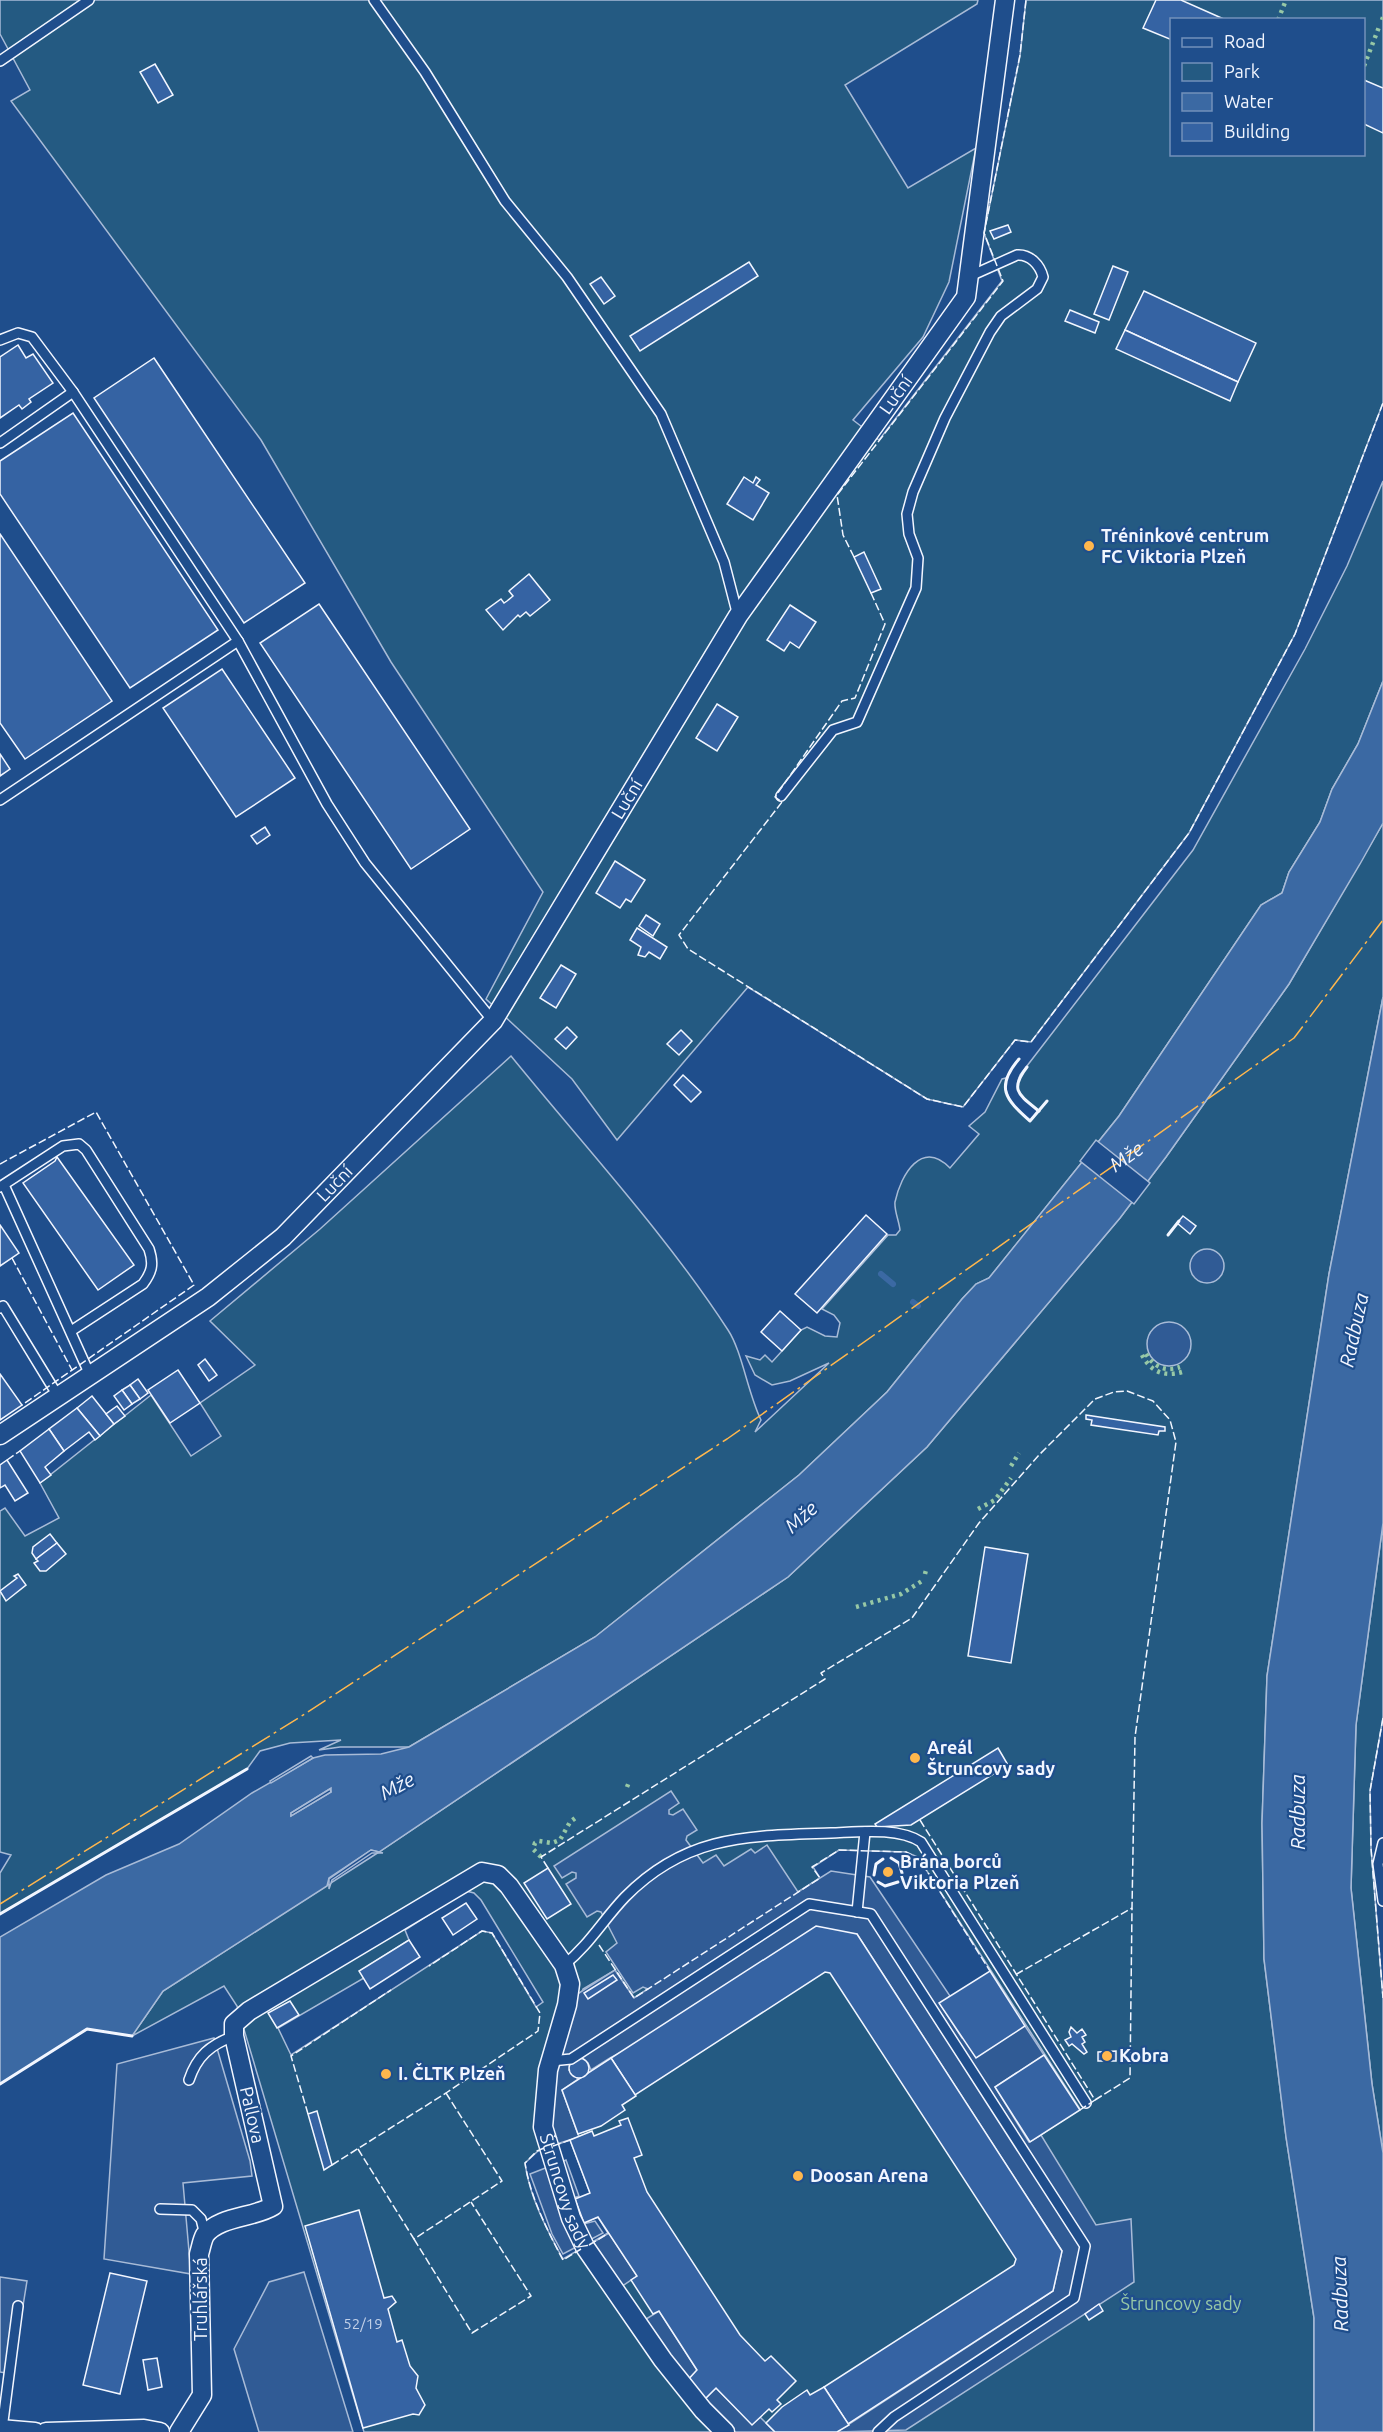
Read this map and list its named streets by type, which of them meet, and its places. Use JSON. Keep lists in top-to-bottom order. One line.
{"streets":{"street":["Luční","Pallova","Štruncovy sady","Truhlářská"]},"crossings":[["Pallova","Štruncovy sady"],["Pallova","Truhlářská"]],"water":["Mže","Radbuza"],"parks":["Štruncovy sady"],"places":["Tréninkové centrum FC Viktoria Plzeň","Areál Štruncovy sady","Brána borců Viktoria Plzeň","Kobra","I. ČLTK Plzeň","Doosan Arena"],"house_numbers":["52/19"],"legend":["Road","Park","Water","Building"]}
